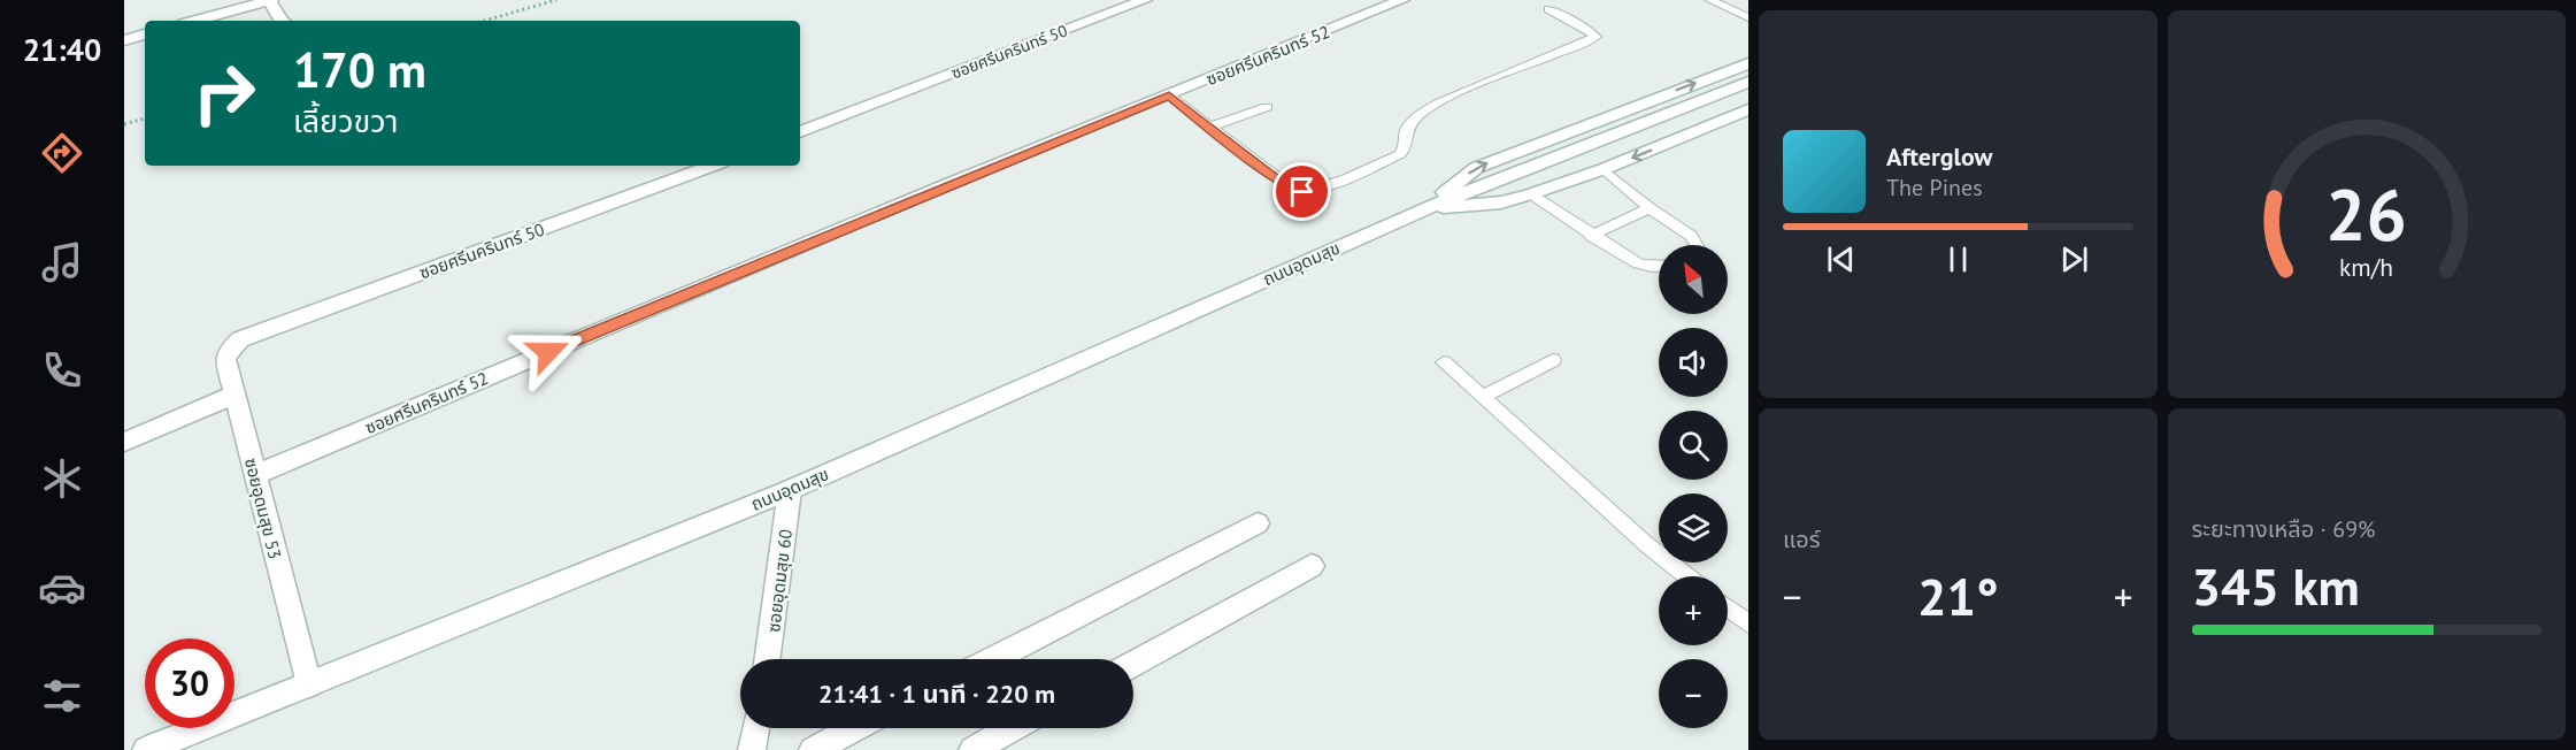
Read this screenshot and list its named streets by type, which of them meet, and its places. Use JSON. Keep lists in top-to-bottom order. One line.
{"streets":{"street":["ซอยศรีนครินทร์ 50","ซอยศรีนครินทร์ 52","ถนนอุดมสุข","ซอยอุดมสุข 53","ซอยอุดมสุข 60"]},"crossings":[["ซอยศรีนครินทร์ 50","ซอยอุดมสุข 53"],["ซอยศรีนครินทร์ 52","ซอยอุดมสุข 53"],["ถนนอุดมสุข","ซอยอุดมสุข 53"],["ถนนอุดมสุข","ซอยอุดมสุข 60"]],"north":"top left","page":{"tabs":"21:40","turn":["170 m","เลี้ยวขวา"],"song":["Afterglow","The Pines"],"map_buttons":["+","−"],"tile":["แอร์",["ระยะทางเหลือ · 69%","345 km"]],"heat":["−","21°","+"],"limit":"30","trip":"21:41 · 1 นาที · 220 m","gauge":["26","km/h"]}}
